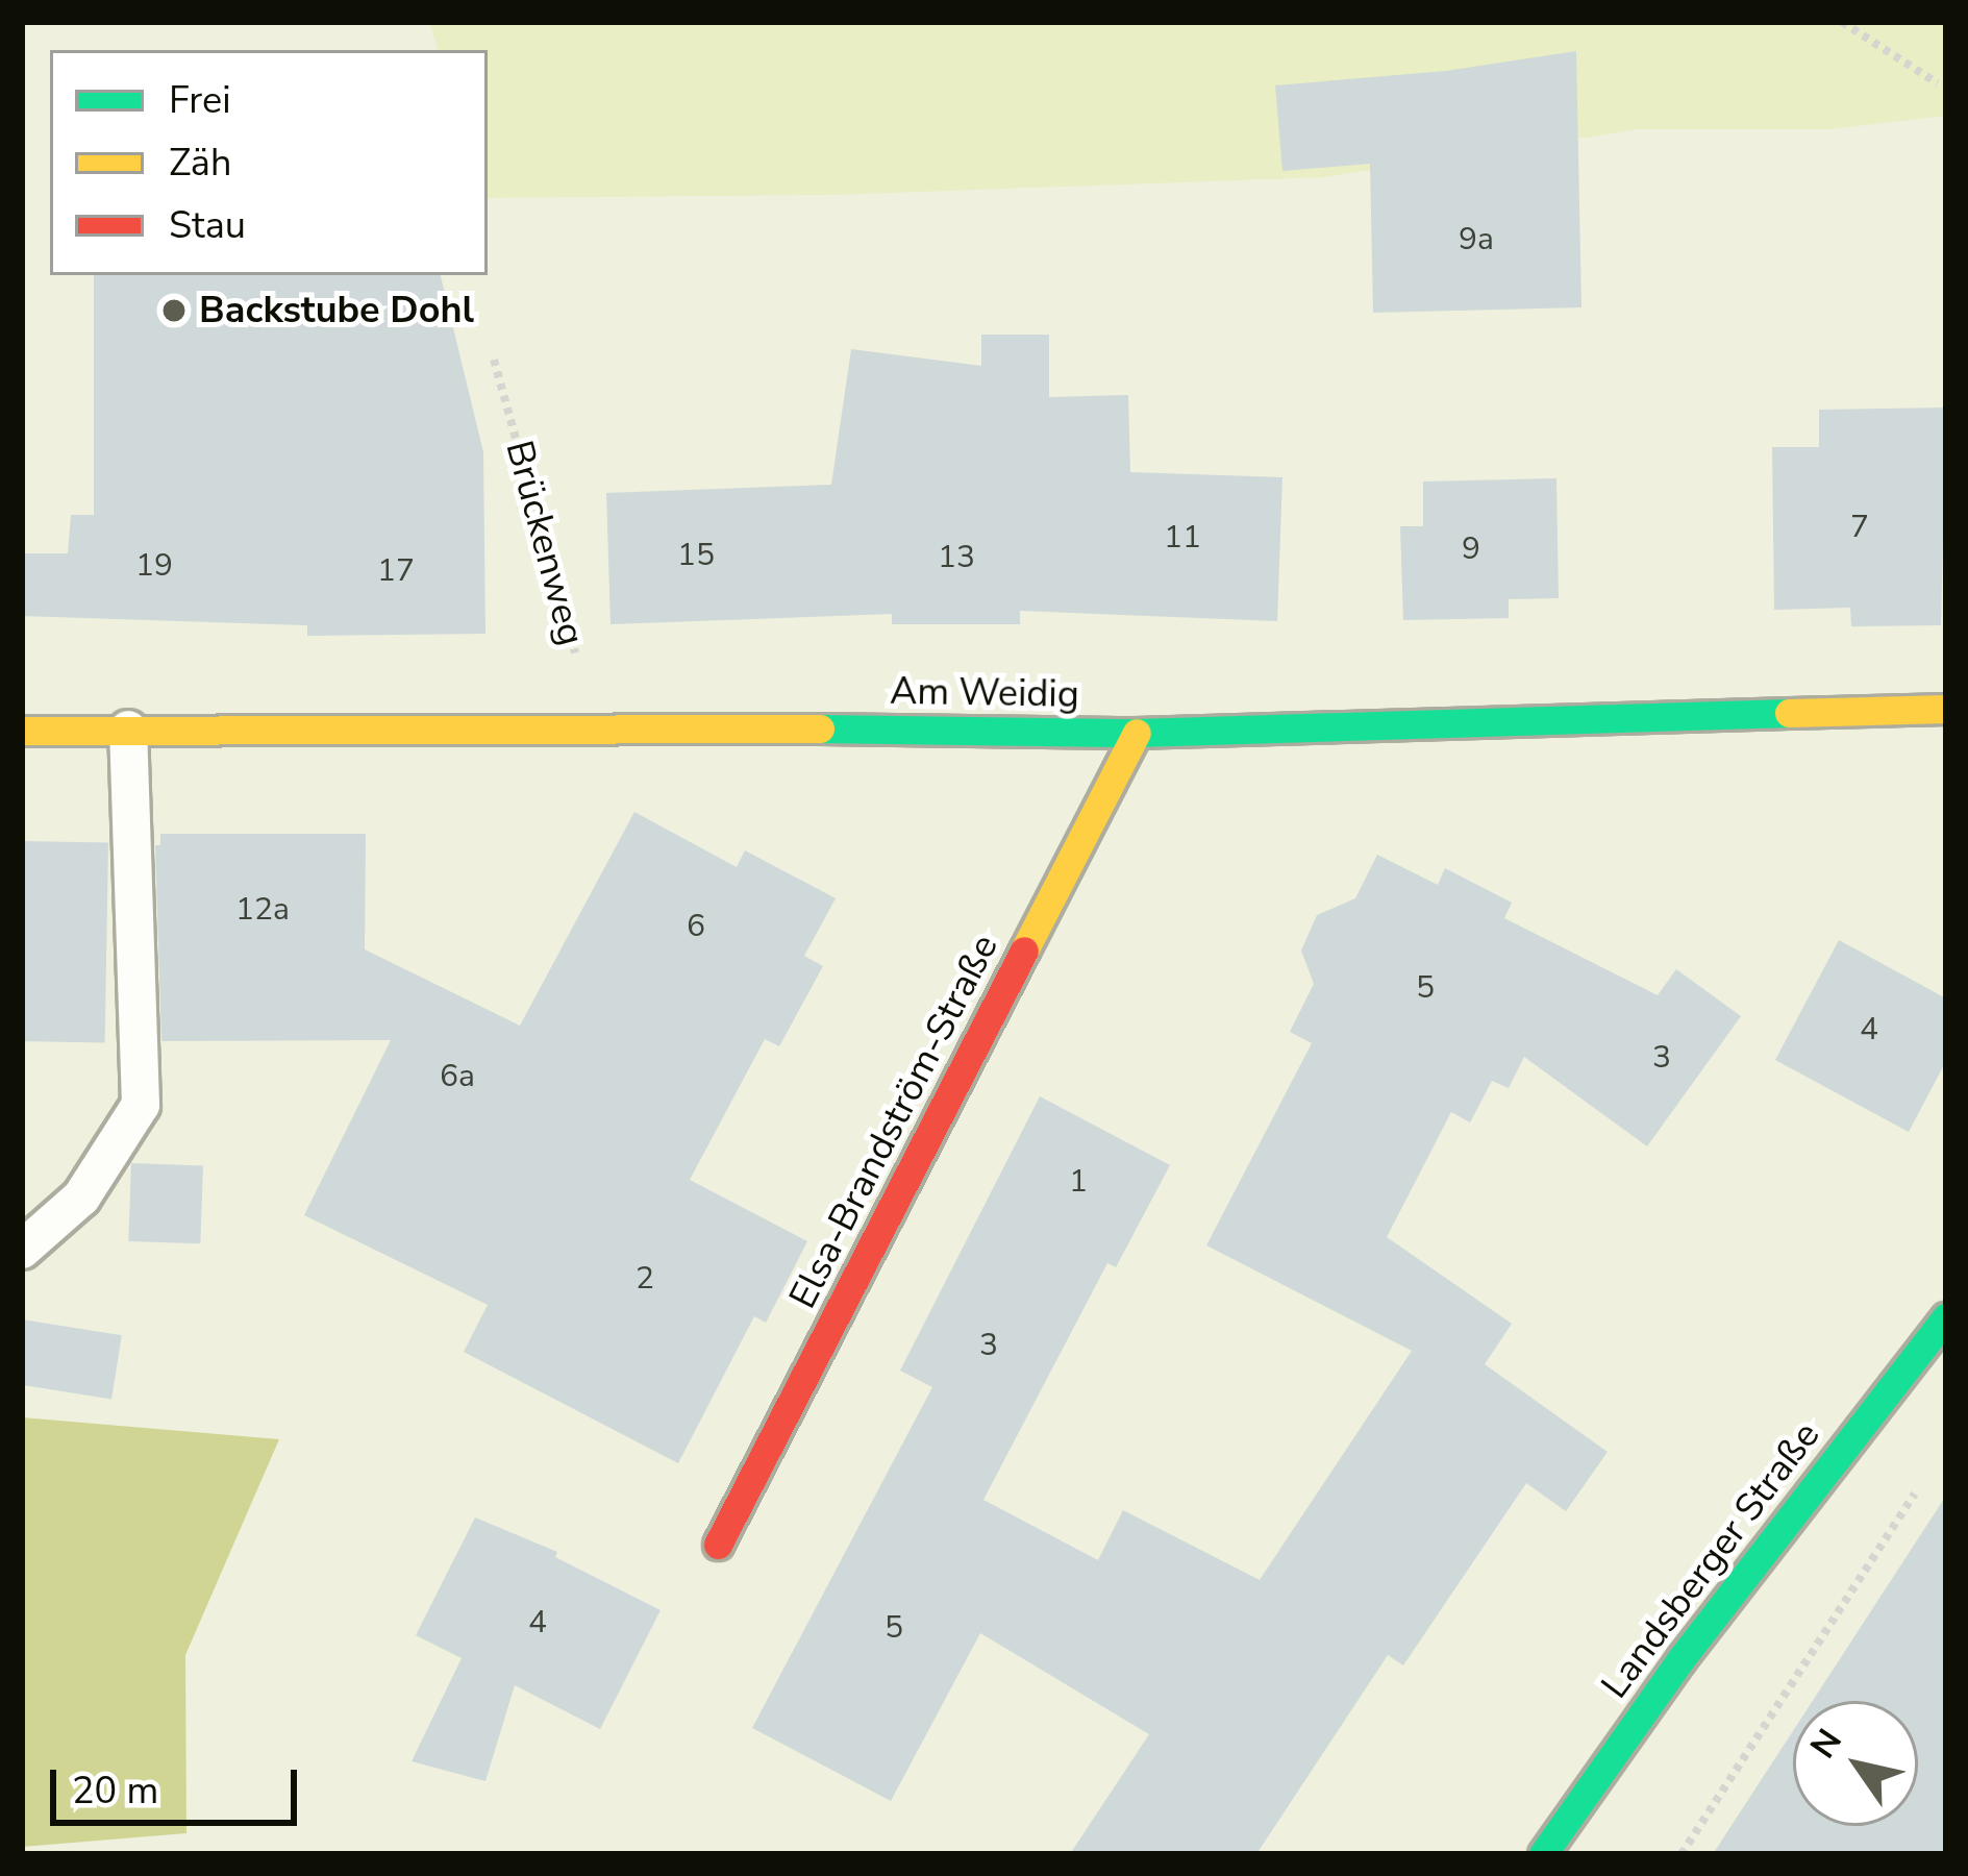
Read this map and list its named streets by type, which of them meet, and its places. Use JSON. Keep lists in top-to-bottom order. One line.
{"streets":{"street":["Am Weidig","Elsa-Brandström-Straße","Landsberger Straße"],"path":["Brückenweg"]},"crossings":[["Brückenweg","Am Weidig"],["Am Weidig","Elsa-Brandström-Straße"]],"places":["Backstube Dohl"],"house_numbers":["9a","7","11","9","15","13","19","17","12a","6","5","4","3","6a","1","2","3","4","5"],"legend":["Frei","Zäh","Stau"],"scale_bar":"20 m","north":"top left"}
